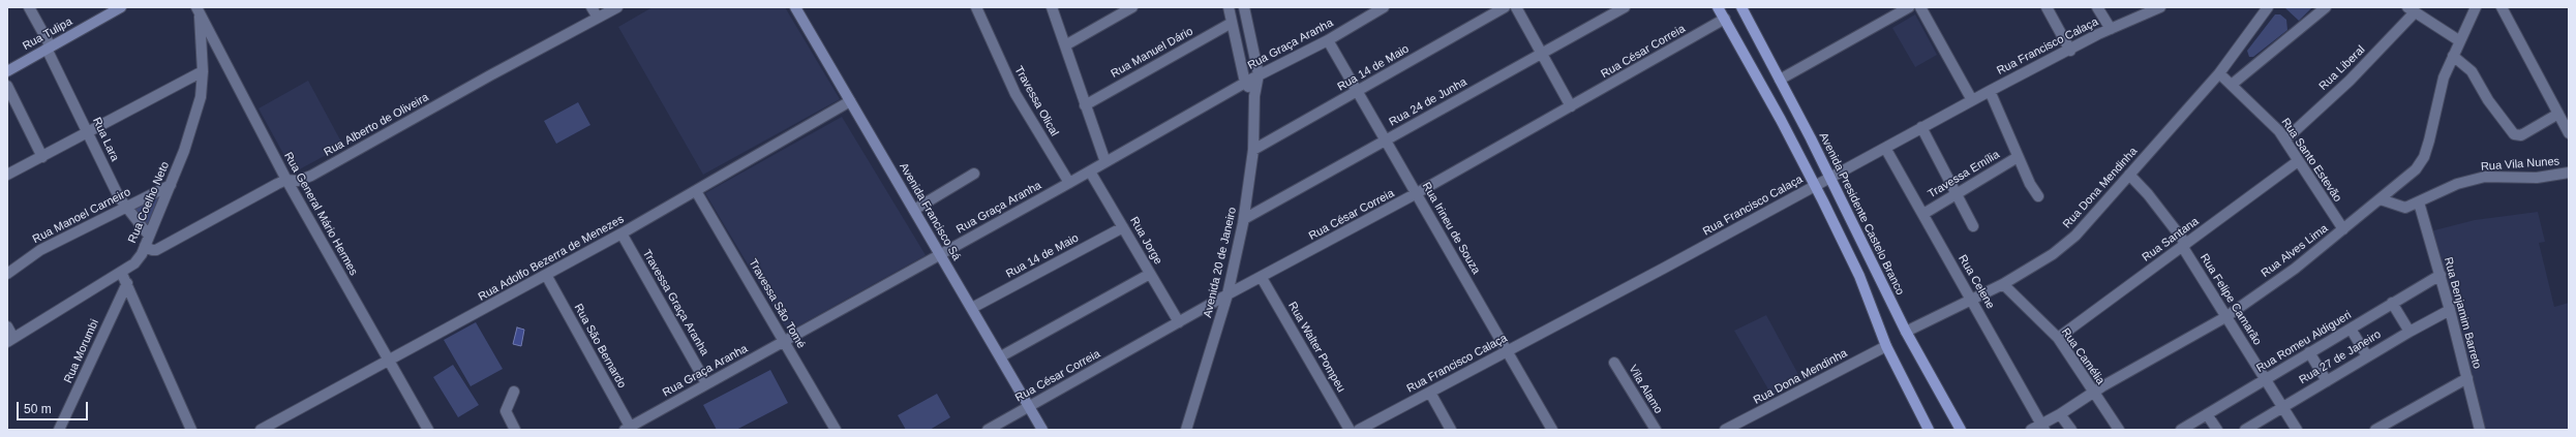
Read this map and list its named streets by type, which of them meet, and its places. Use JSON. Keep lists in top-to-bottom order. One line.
{"streets":{"main road":["Rua Tulipa","Avenida Francisco Sá","Avenida Presidente Castelo Branco"],"street":["Rua Graça Aranha","Rua Francisco Calaça","Rua César Correia","Rua Manuel Dário","Rua 14 de Maio","Rua Liberal","Travessa Olical","Rua 24 de Junha","Rua Alberto de Oliveira","Rua Lara","Rua Santo Estevão","Rua Vila Nunes","Travessa Emília","Rua Dona Mendinha","Rua Coelho Neto","Rua General Mário Hermes","Rua Manoel Carneiro","Rua Irineu de Souza","Rua Santana","Rua Jorge","Rua Alves Lima","Rua Adolfo Bezerra de Menezes","Avenida 20 de Janeiro","Rua Celene","Rua Felipe Camarão","Travessa Graça Aranha","Travessa São Tomé","Rua Benjamim Barreto","Rua Romeu Aldigueri","Rua São Bernardo","Rua Walter Pompeu","Rua Morumbi","Rua Camélia","Rua 27 de Janeiro","Vila Alamo"]},"crossings":[["Rua Tulipa","Rua Lara"],["Rua Graça Aranha","Travessa Olical"],["Rua Graça Aranha","Avenida Francisco Sá"],["Rua Graça Aranha","Rua Irineu de Souza"],["Rua Graça Aranha","Rua Jorge"],["Rua Graça Aranha","Avenida 20 de Janeiro"],["Rua Graça Aranha","Travessa Graça Aranha"],["Rua Graça Aranha","Travessa São Tomé"],["Rua Graça Aranha","Rua São Bernardo"],["Rua Francisco Calaça","Avenida Presidente Castelo Branco"],["Rua Francisco Calaça","Rua Irineu de Souza"],["Rua Francisco Calaça","Rua Celene"],["Rua César Correia","Avenida Francisco Sá"],["Rua César Correia","Rua Irineu de Souza"],["Rua César Correia","Rua Jorge"],["Rua César Correia","Avenida 20 de Janeiro"],["Rua César Correia","Rua Walter Pompeu"],["Rua 14 de Maio","Avenida Francisco Sá"],["Rua 14 de Maio","Rua Irineu de Souza"],["Rua 14 de Maio","Rua Jorge"],["Rua 14 de Maio","Avenida 20 de Janeiro"],["Rua Liberal","Rua Santo Estevão"],["Rua 24 de Junha","Rua Irineu de Souza"],["Rua 24 de Junha","Avenida 20 de Janeiro"],["Rua Alberto de Oliveira","Rua Lara"],["Rua Alberto de Oliveira","Rua Coelho Neto"],["Rua Alberto de Oliveira","Rua General Mário Hermes"],["Rua Lara","Rua Coelho Neto"],["Rua Lara","Rua Manoel Carneiro"],["Rua Santo Estevão","Rua Dona Mendinha"],["Rua Santo Estevão","Rua Santana"],["Rua Santo Estevão","Rua Alves Lima"],["Rua Vila Nunes","Rua Alves Lima"],["Rua Vila Nunes","Rua Benjamim Barreto"],["Travessa Emília","Rua Celene"],["Rua Dona Mendinha","Avenida Presidente Castelo Branco"],["Rua Dona Mendinha","Rua Celene"],["Rua Dona Mendinha","Rua Felipe Camarão"],["Rua Dona Mendinha","Rua Camélia"],["Rua Coelho Neto","Rua General Mário Hermes"],["Rua Coelho Neto","Rua Manoel Carneiro"],["Avenida Francisco Sá","Rua Adolfo Bezerra de Menezes"],["Rua General Mário Hermes","Rua Adolfo Bezerra de Menezes"],["Rua Santana","Rua Felipe Camarão"],["Rua Santana","Rua Camélia"],["Rua Alves Lima","Rua Celene"],["Rua Alves Lima","Rua Felipe Camarão"],["Rua Alves Lima","Rua Camélia"],["Rua Adolfo Bezerra de Menezes","Travessa Graça Aranha"],["Rua Adolfo Bezerra de Menezes","Travessa São Tomé"],["Rua Adolfo Bezerra de Menezes","Rua São Bernardo"],["Rua Felipe Camarão","Rua Romeu Aldigueri"],["Rua Felipe Camarão","Rua 27 de Janeiro"],["Rua Benjamim Barreto","Rua Romeu Aldigueri"],["Rua Benjamim Barreto","Rua 27 de Janeiro"]],"scale_bar":"50 m"}
